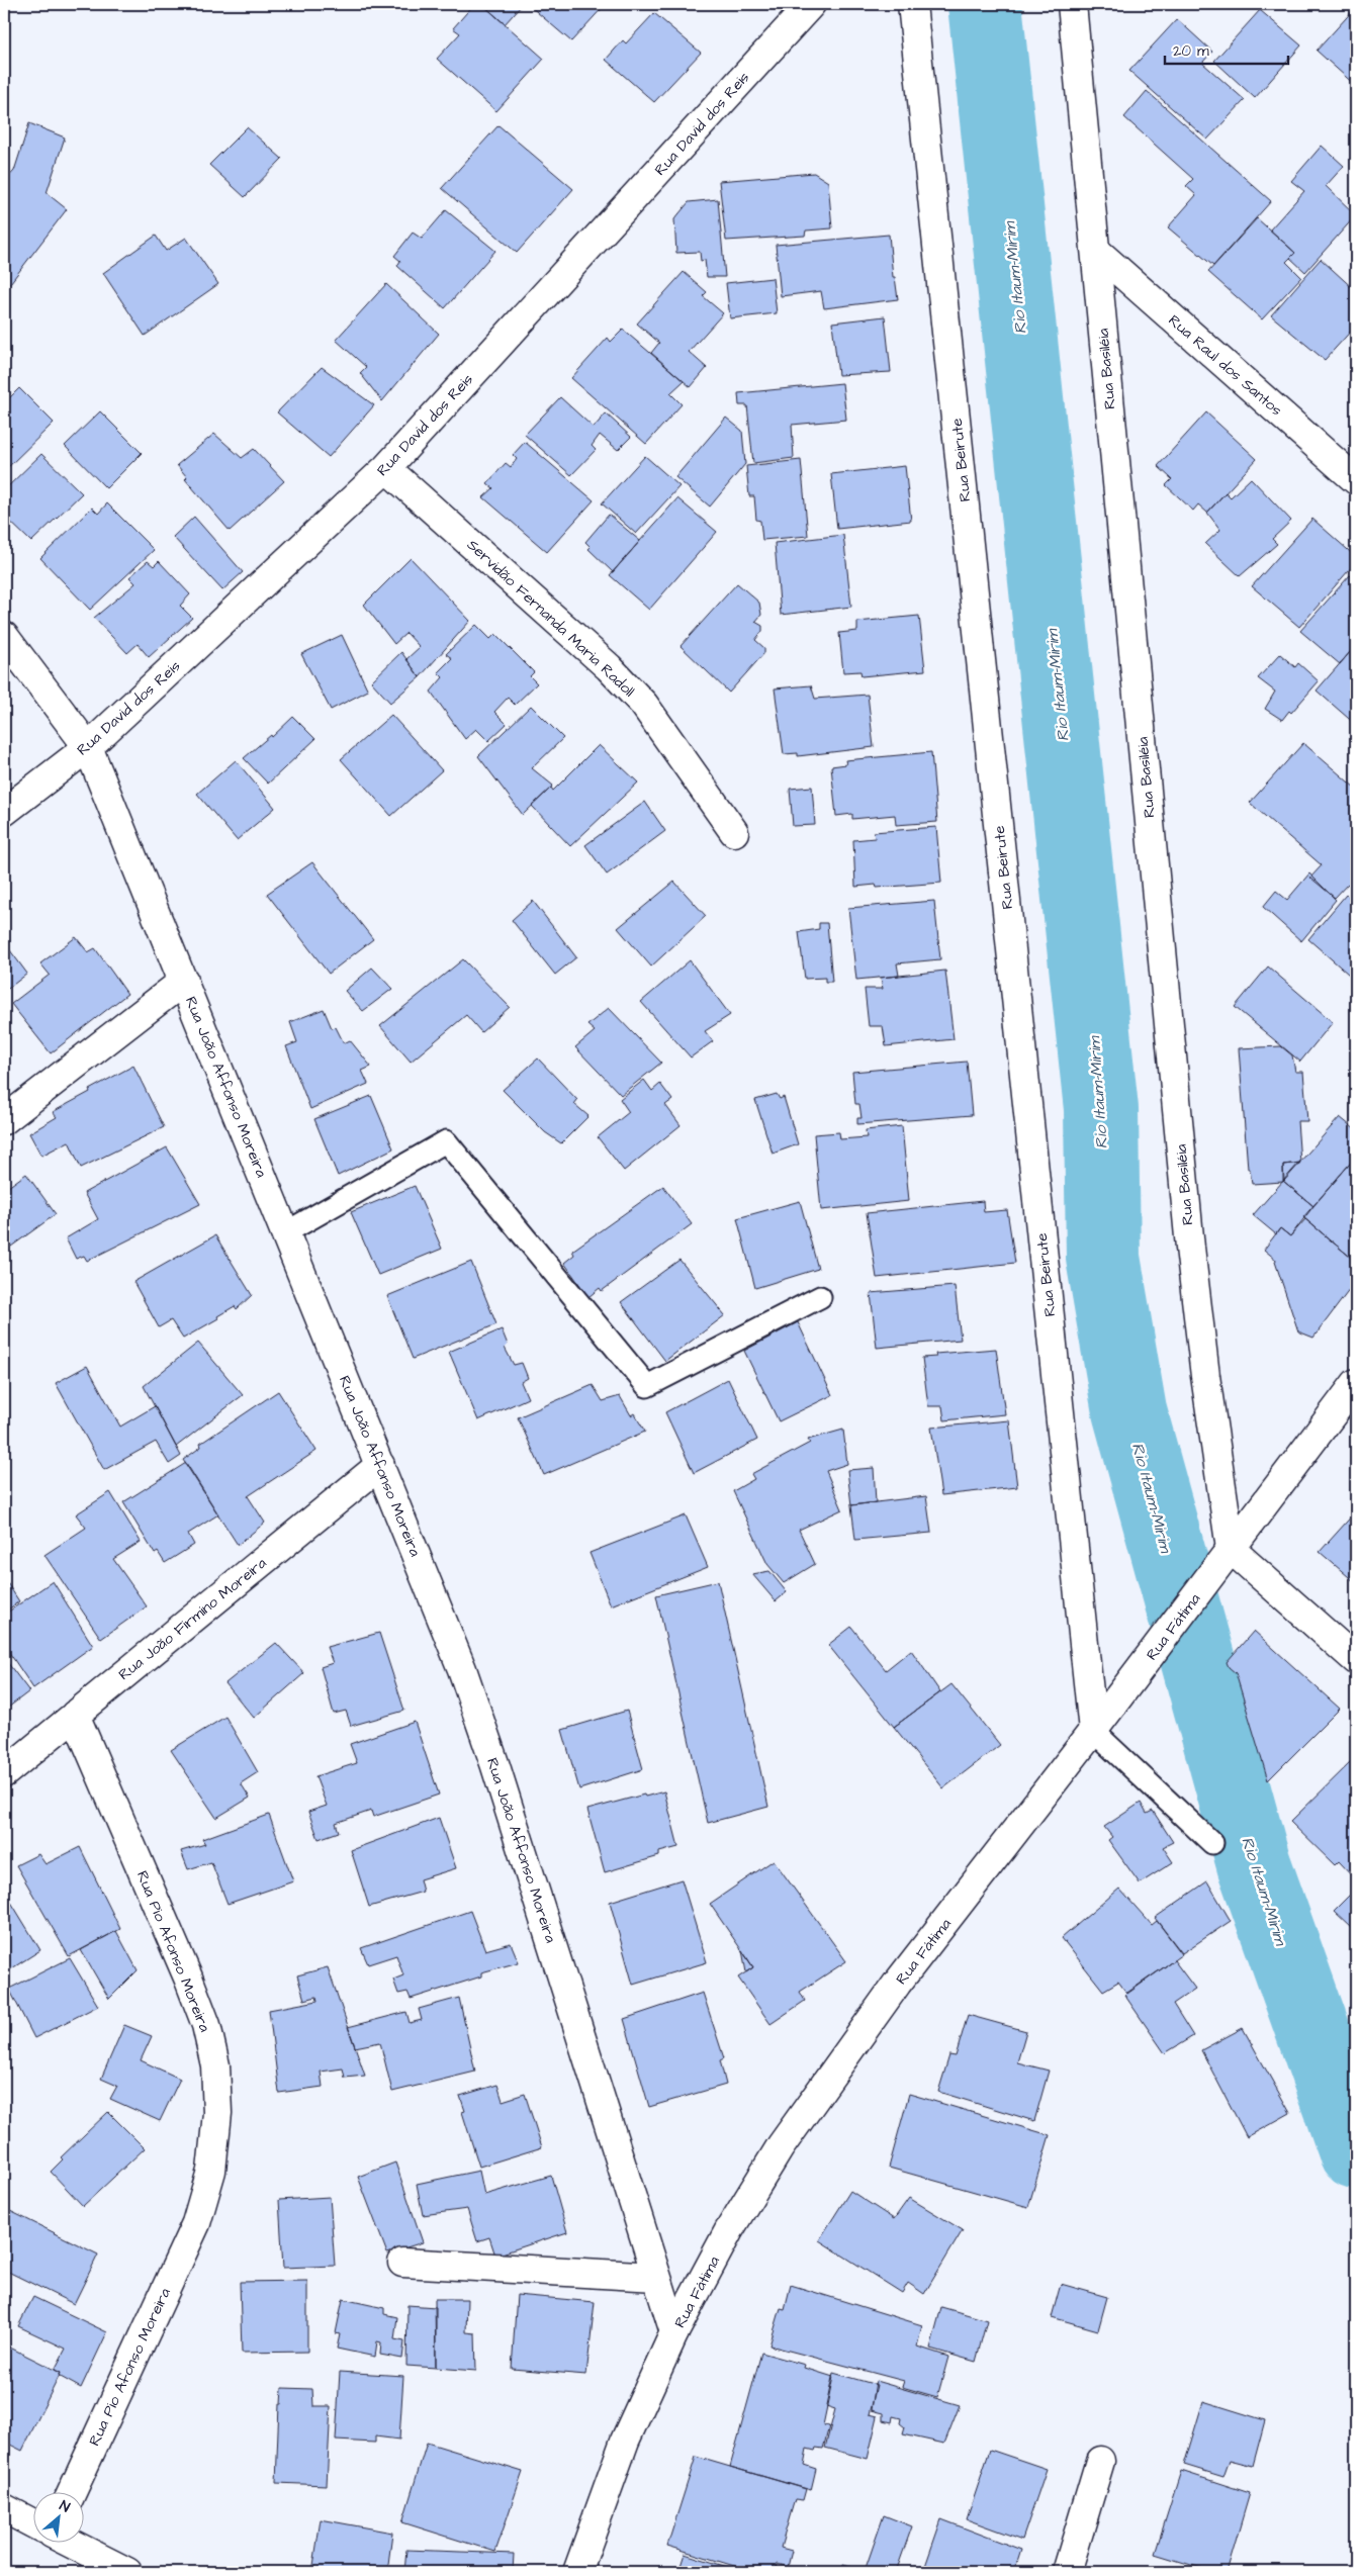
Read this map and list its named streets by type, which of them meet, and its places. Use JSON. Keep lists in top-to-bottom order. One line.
{"streets":{"street":["Rua David dos Reis","Rua Raul dos Santos","Rua Basiléia","Rua Beirute","Servidão Fernanda Maria Radoll","Rua João Affonso Moreira","Rua João Firmino Moreira","Rua Fátima","Rua Pio Afonso Moreira"]},"crossings":[["Rua David dos Reis","Servidão Fernanda Maria Radoll"],["Rua David dos Reis","Rua João Affonso Moreira"],["Rua Raul dos Santos","Rua Basiléia"],["Rua Basiléia","Rua Fátima"],["Rua Beirute","Rua Fátima"],["Rua João Affonso Moreira","Rua João Firmino Moreira"],["Rua João Affonso Moreira","Rua Fátima"],["Rua João Firmino Moreira","Rua Pio Afonso Moreira"]],"water":["Rio Itaum-Mirim"],"scale_bar":"20 m","north":"top right"}
